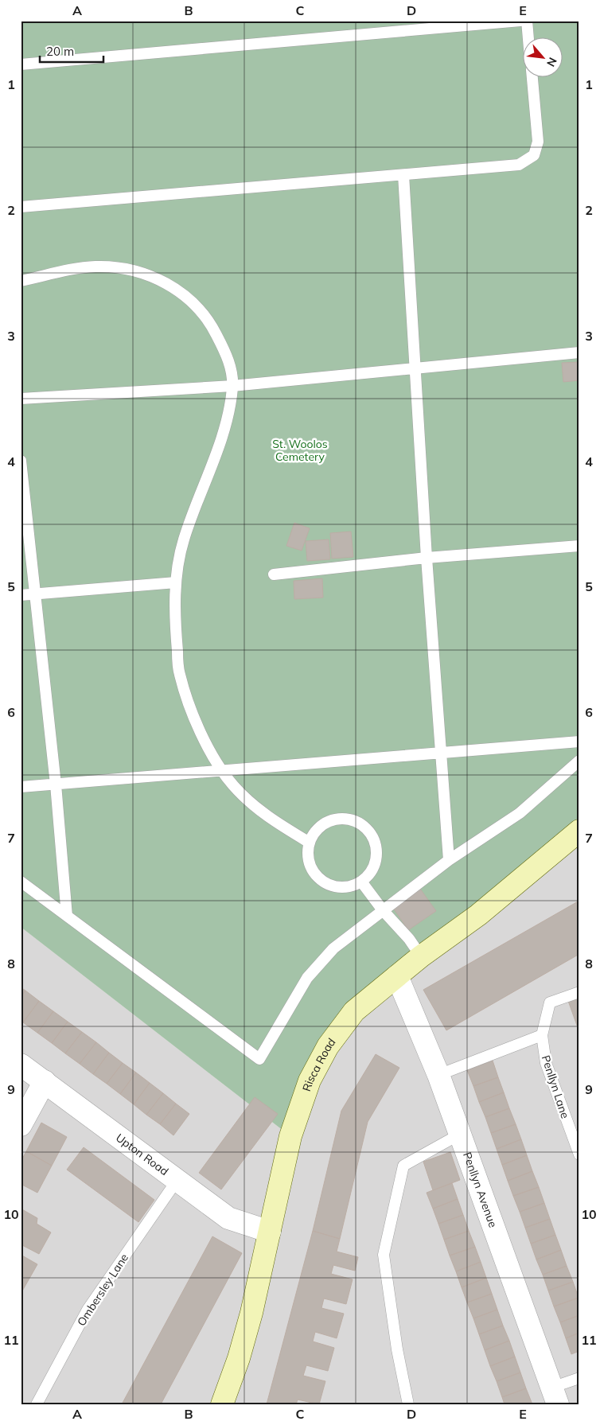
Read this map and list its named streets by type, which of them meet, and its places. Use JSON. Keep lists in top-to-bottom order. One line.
{"streets":{"main road":["Risca Road"],"street":["Upton Road","Penllyn Avenue"],"lane":["Penllyn Lane","Ombersley Lane"]},"crossings":[["Risca Road","Upton Road"],["Risca Road","Penllyn Avenue"],["Upton Road","Ombersley Lane"]],"parks":["St. Woolos Cemetery"],"scale_bar":"20 m","north":"bottom right","grid":{"columns":["A","B","C","D","E"],"rows":["1","2","3","4","5","6","7","8","9","10","11"]}}
